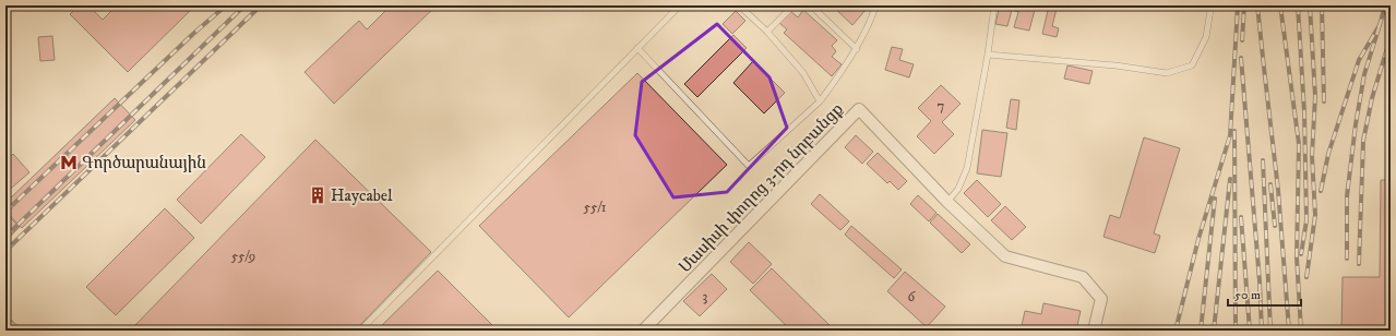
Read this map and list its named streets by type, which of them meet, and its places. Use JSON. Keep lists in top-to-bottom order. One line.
{"streets":{"street":["Մասիսի փողոց 3-րդ նրբանցք"]},"places":{"metro station":["Գործարանային"],"building":["Haycabel"]},"house_numbers":["7","55/1","55/9","3","6"],"scale_bar":"50 m"}
